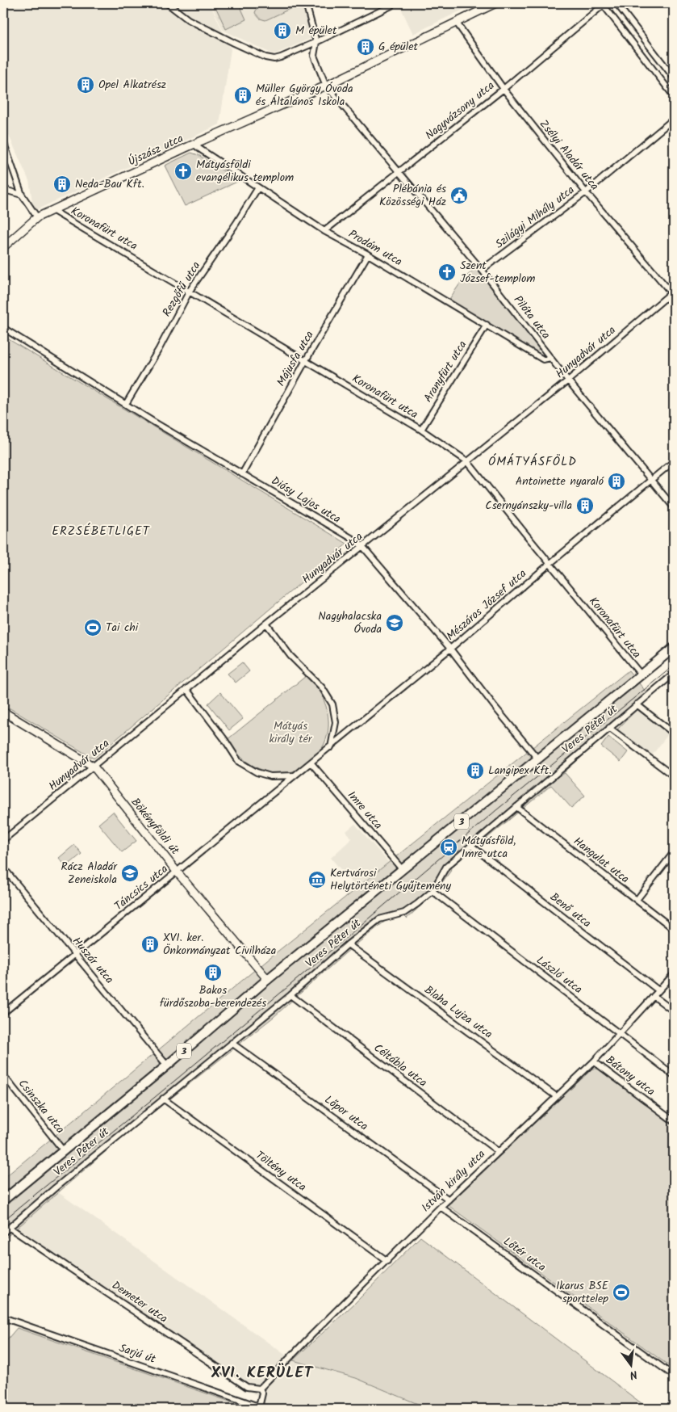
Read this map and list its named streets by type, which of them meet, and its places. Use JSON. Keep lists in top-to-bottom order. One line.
{"streets":{"main road":["Veres Péter út","3"],"street":["Nagyvázsony utca","Újszász utca","Zsélyi Aladár utca","Szilágyi Mihály utca","Koronafürt utca","Prodám utca","Rezgőfű utca","Pilóta utca","Hunyadvár utca","Májusfa utca","Aranyfürt utca","Diósy Lajos utca","Mészáros József utca","Imre utca","Bökényföldi út","Hangulat utca","Táncsics utca","Benő utca","Huszár utca","László utca","Blaha Lujza utca","Céltábla utca","Bátony utca","Csinszka utca","Lőpor utca","Töltény utca","István király utca","Lőtér utca","Demeter utca","Sarjú út"]},"crossings":[["Nagyvázsony utca","Zsélyi Aladár utca"],["Nagyvázsony utca","Prodám utca"],["Nagyvázsony utca","Pilóta utca"],["Újszász utca","Zsélyi Aladár utca"],["Újszász utca","Koronafürt utca"],["Újszász utca","Prodám utca"],["Újszász utca","Pilóta utca"],["Zsélyi Aladár utca","Szilágyi Mihály utca"],["Zsélyi Aladár utca","Hunyadvár utca"],["Szilágyi Mihály utca","Pilóta utca"],["Koronafürt utca","Rezgőfű utca"],["Koronafürt utca","Hunyadvár utca"],["Koronafürt utca","Májusfa utca"],["Koronafürt utca","Aranyfürt utca"],["Koronafürt utca","Mészáros József utca"],["Koronafürt utca","Veres Péter út"],["Prodám utca","Rezgőfű utca"],["Prodám utca","Pilóta utca"],["Prodám utca","Májusfa utca"],["Prodám utca","Aranyfürt utca"],["Rezgőfű utca","Diósy Lajos utca"],["Pilóta utca","Hunyadvár utca"],["Pilóta utca","Mészáros József utca"],["Hunyadvár utca","Diósy Lajos utca"],["Hunyadvár utca","Bökényföldi út"],["Májusfa utca","Diósy Lajos utca"],["Diósy Lajos utca","Mészáros József utca"],["Diósy Lajos utca","Veres Péter út"],["Mészáros József utca","Imre utca"],["Mészáros József utca","Táncsics utca"],["Veres Péter út","Imre utca"],["Veres Péter út","Bökényföldi út"],["Veres Péter út","Hangulat utca"],["Veres Péter út","Benő utca"],["Veres Péter út","Huszár utca"],["Veres Péter út","László utca"],["Veres Péter út","Blaha Lujza utca"],["Veres Péter út","Céltábla utca"],["Veres Péter út","Csinszka utca"],["Veres Péter út","Lőpor utca"],["Veres Péter út","Töltény utca"],["Veres Péter út","Demeter utca"],["Imre utca","Táncsics utca"],["Bökényföldi út","Táncsics utca"],["Táncsics utca","Huszár utca"],["Benő utca","István király utca"],["László utca","István király utca"],["Blaha Lujza utca","István király utca"],["Céltábla utca","István király utca"],["Bátony utca","István király utca"],["Lőpor utca","István király utca"],["Töltény utca","István király utca"],["István király utca","Lőtér utca"],["István király utca","Demeter utca"]],"districts":["ÓMÁTYÁSFÖLD","ERZSÉBETLIGET","XVI. KERÜLET"],"parks":["Mátyás király tér"],"places":{"building":["M épület","G épület","Opel Alkatrész","Müller György Óvoda és Általános Iskola","Neda-Bau Kft.","Antoinette nyaraló","Csernyánszky-villa","Langipex Kft.","XVI. ker. Önkormányzat Civilháza","Bakos fürdőszoba-berendezés"],"church":["Mátyásföldi evangélikus templom","Szent József-templom"],"public building":["Plébánia és Közösségi Ház"],"school or university":["Nagyhalacska Óvoda","Rácz Aladár Zeneiskola"],"sports":["Tai chi","Ikarus BSE sporttelep"],"station":["Mátyásföld, Imre utca"],"museum":["Kertvárosi Helytörténeti Gyűjtemény"]},"north":"bottom"}
